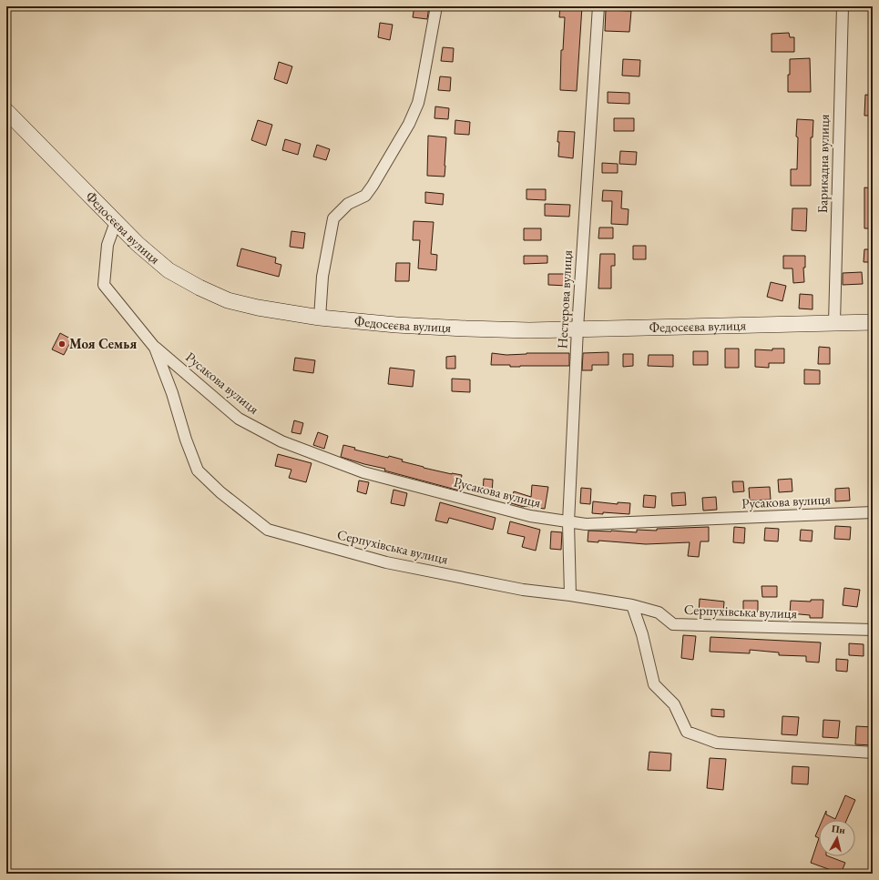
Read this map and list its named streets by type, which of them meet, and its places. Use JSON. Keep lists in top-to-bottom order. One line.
{"streets":{"main road":["Федосєєва вулиця"],"street":["Барикадна вулиця","Нестерова вулиця","Русакова вулиця","Серпухівська вулиця"]},"crossings":[["Барикадна вулиця","Федосєєва вулиця"],["Федосєєва вулиця","Нестерова вулиця"],["Федосєєва вулиця","Серпухівська вулиця"],["Нестерова вулиця","Русакова вулиця"],["Нестерова вулиця","Серпухівська вулиця"],["Русакова вулиця","Серпухівська вулиця"]],"places":["Моя Семья"],"north":"top"}
